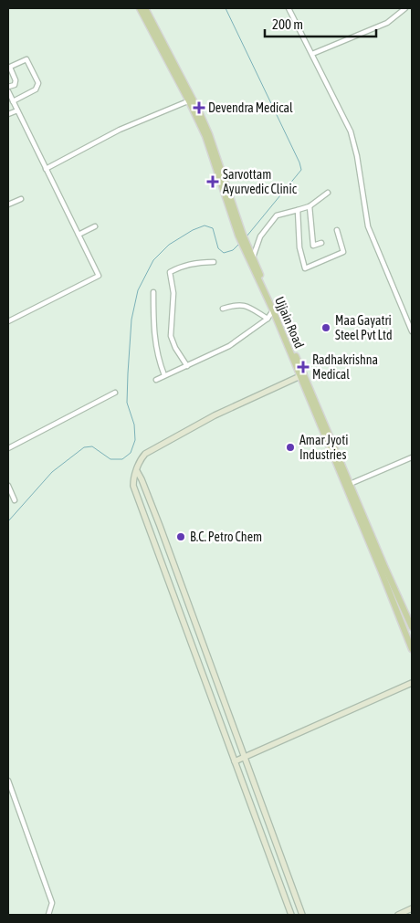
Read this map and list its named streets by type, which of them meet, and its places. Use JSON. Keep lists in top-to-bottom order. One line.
{"streets":{"main road":["Ujjain Road"]},"places":{"health":["Devendra Medical","Sarvottam Ayurvedic Clinic","Radhakrishna Medical"],"other":["Maa Gayatri Steel Pvt Ltd","Amar Jyoti Industries","B.C. Petro Chem"]},"scale_bar":"200 m"}
